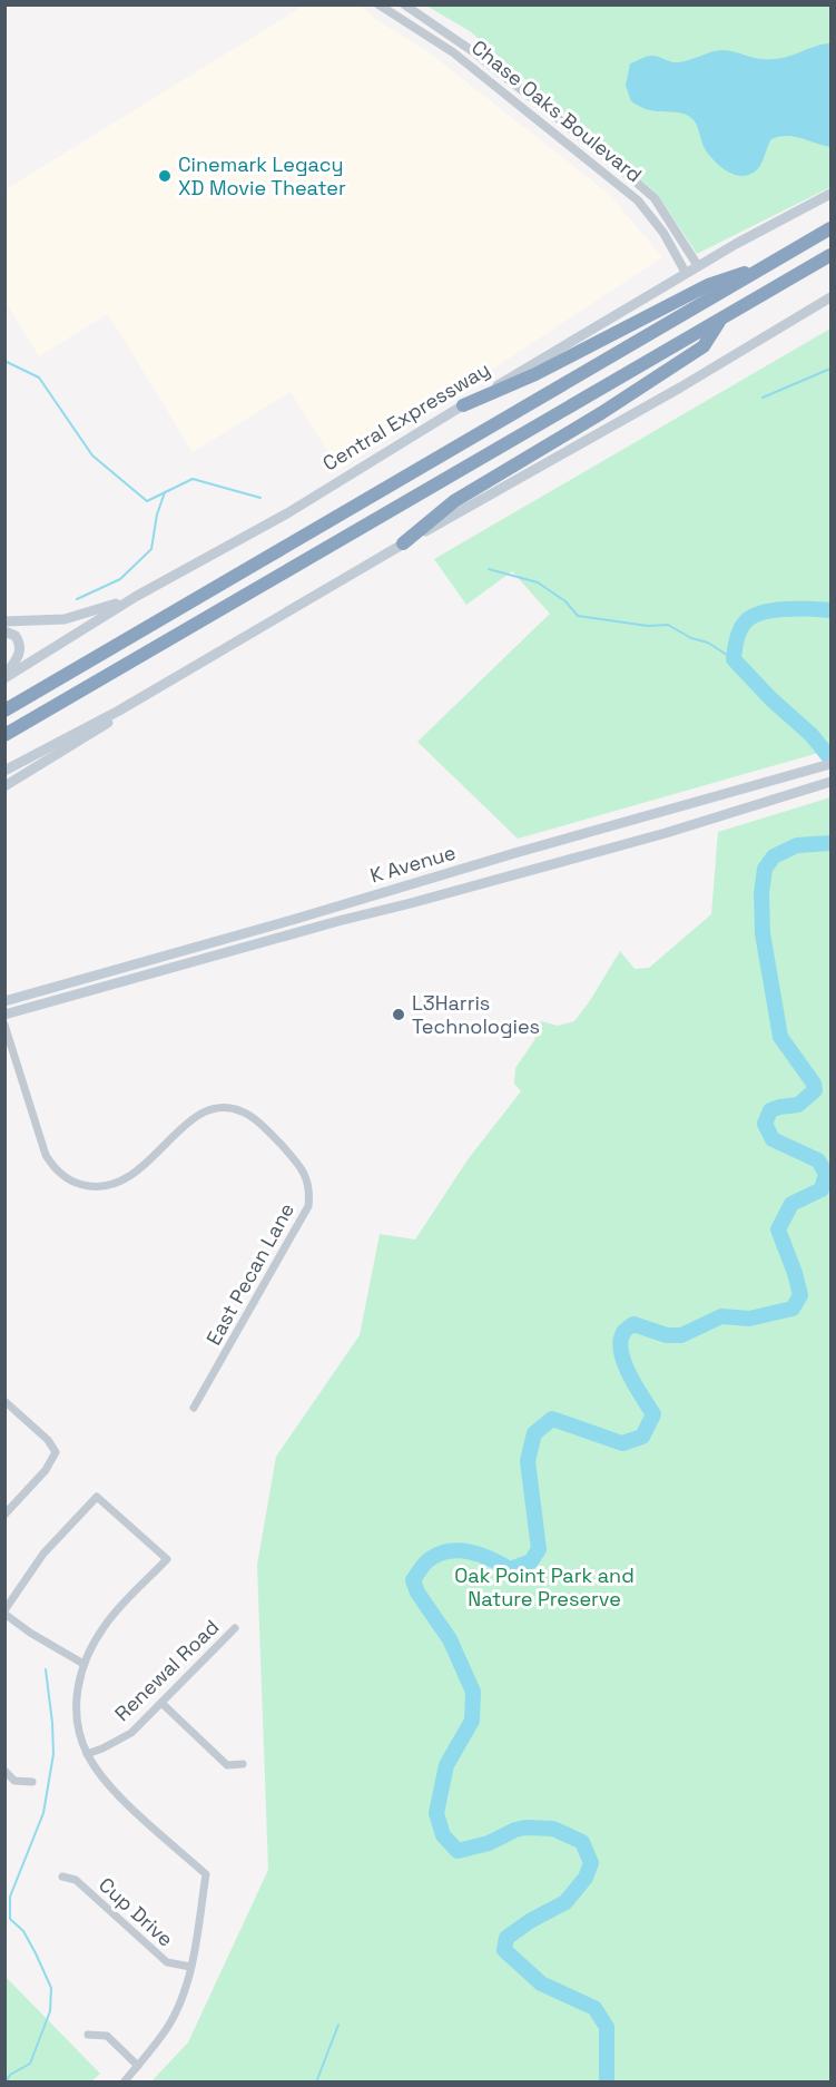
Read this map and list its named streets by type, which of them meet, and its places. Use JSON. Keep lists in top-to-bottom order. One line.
{"streets":{"main road":["Central Expressway","K Avenue"],"street":["Chase Oaks Boulevard","East Pecan Lane","Renewal Road","Cup Drive"]},"crossings":[["Chase Oaks Boulevard","Central Expressway"]],"parks":["Oak Point Park and Nature Preserve"],"places":["Cinemark Legacy XD Movie Theater","L3Harris Technologies"]}
